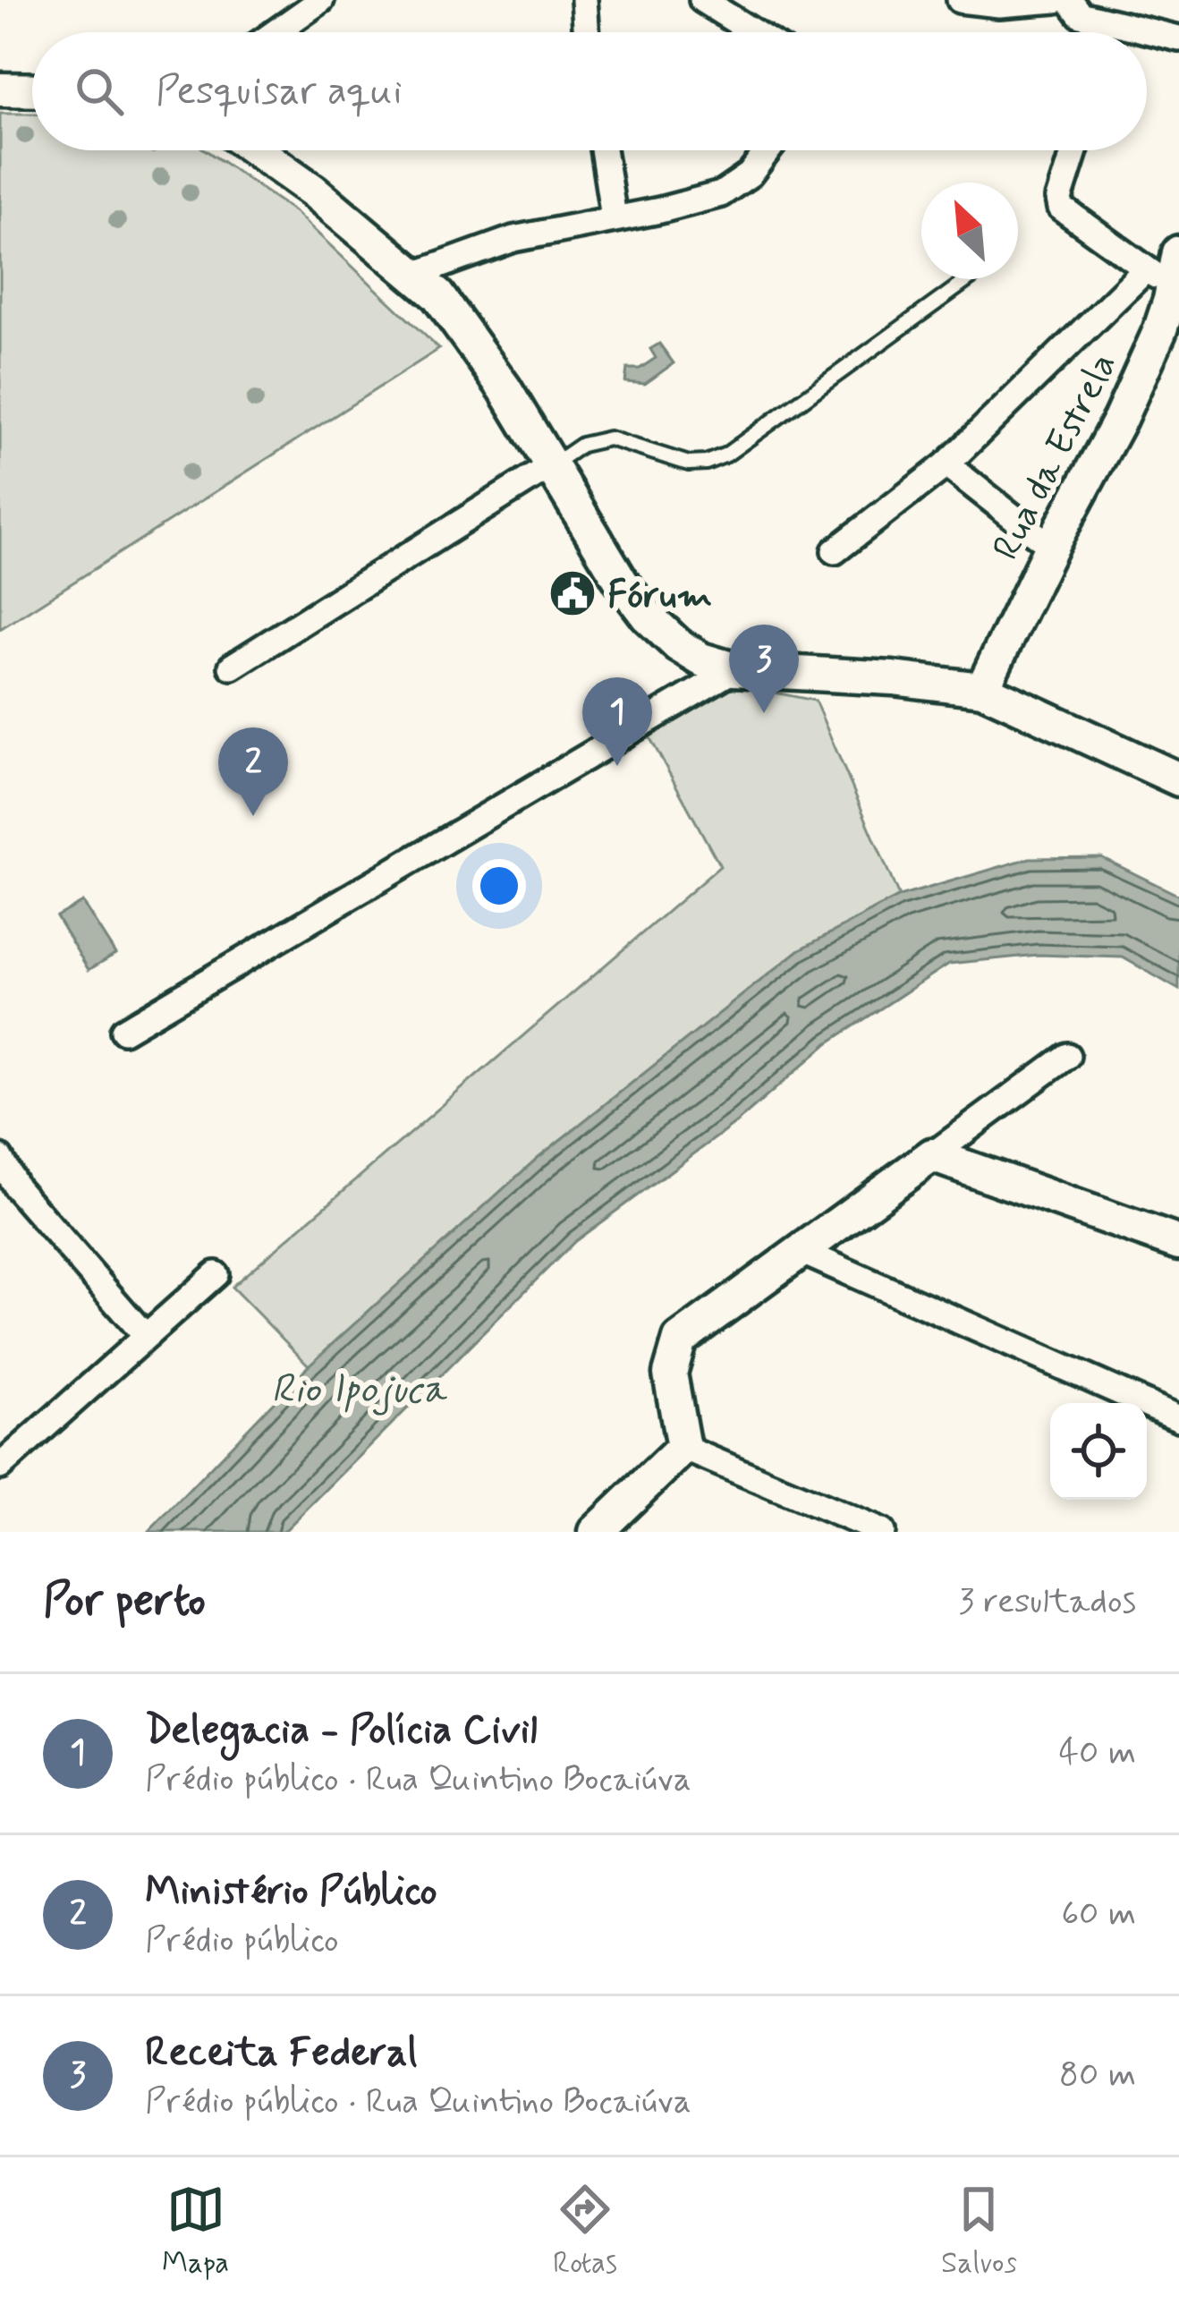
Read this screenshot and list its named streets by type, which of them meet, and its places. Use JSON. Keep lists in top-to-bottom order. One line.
{"streets":{"main road":["Rua da Estrela"]},"water":["Rio Ipojuca"],"places":{"public building":["Fórum"]},"north":"top left","page":{"search":"Pesquisar aqui","pins":["3","1","2"],"heading":["Por perto","3 resultados"],"list":[{"mark":"1","name":"Delegacia - Polícia Civil","note":"Prédio público · Rua Quintino Bocaiúva","value":"40 m"},{"mark":"2","name":"Ministério Público","note":"Prédio público","value":"60 m"},{"mark":"3","name":"Receita Federal","note":"Prédio público · Rua Quintino Bocaiúva","value":"80 m"}],"nav":["Mapa","Rotas","Salvos"]}}
